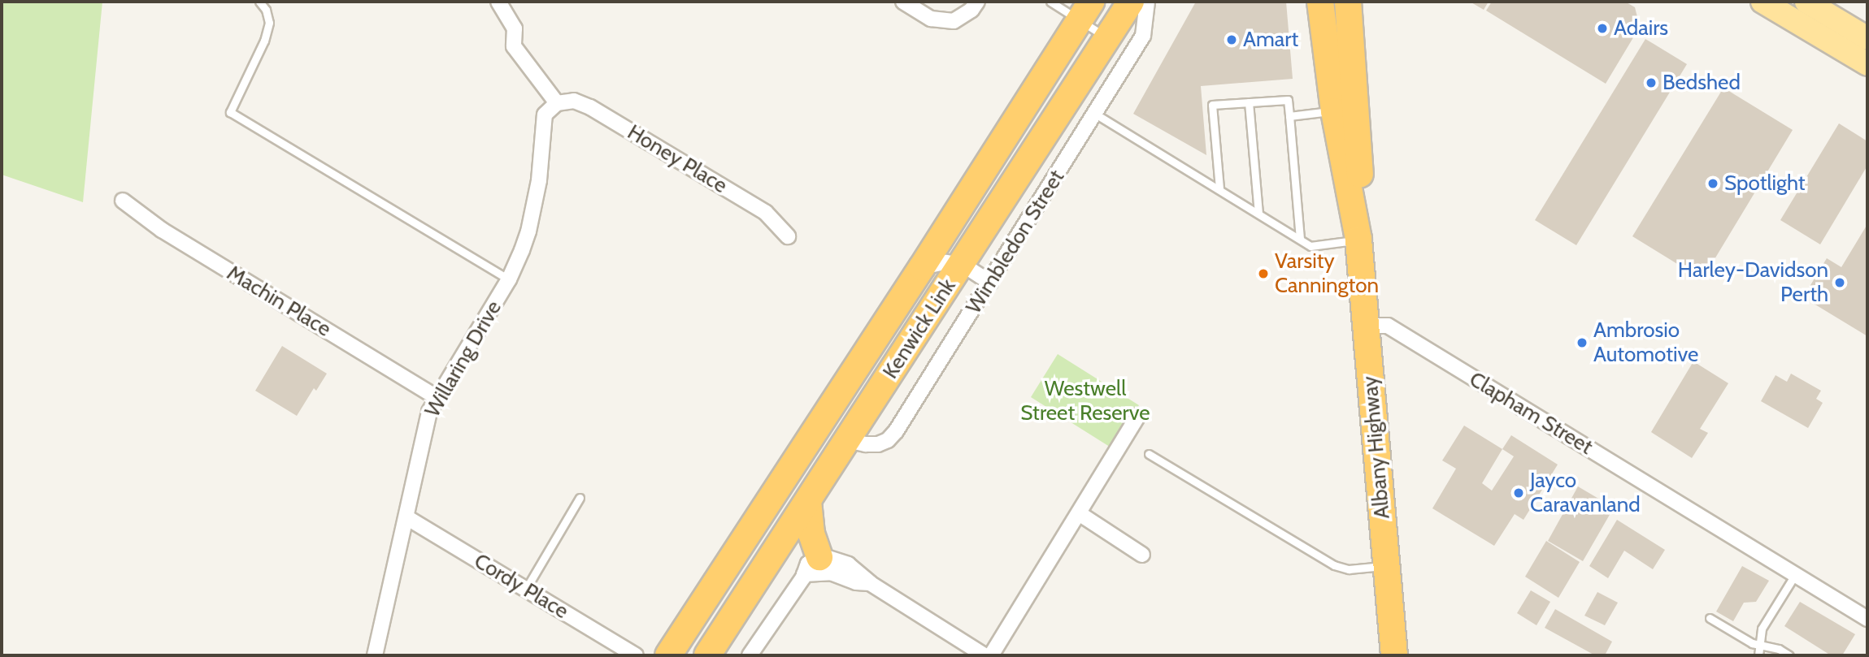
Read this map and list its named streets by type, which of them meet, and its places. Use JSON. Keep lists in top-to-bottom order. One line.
{"streets":{"highway":["Kenwick Link","Albany Highway"],"street":["Honey Place","Wimbledon Street","Machin Place","Willaring Drive","Clapham Street","Cordy Place"]},"crossings":[["Honey Place","Willaring Drive"],["Wimbledon Street","Kenwick Link"],["Machin Place","Willaring Drive"],["Willaring Drive","Cordy Place"],["Clapham Street","Albany Highway"]],"parks":["Westwell Street Reserve"],"places":["Adairs","Amart","Bedshed","Spotlight","Varsity Cannington","Harley-Davidson Perth","Ambrosio Automotive","Jayco Caravanland"]}
